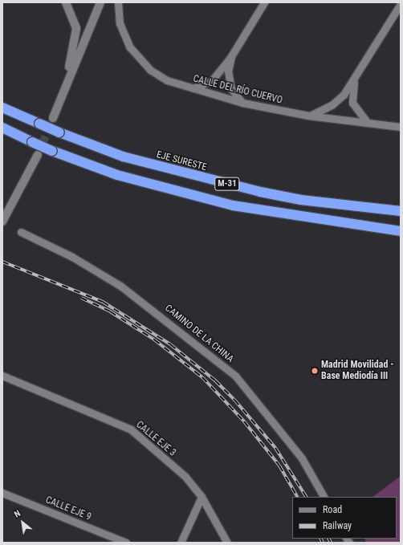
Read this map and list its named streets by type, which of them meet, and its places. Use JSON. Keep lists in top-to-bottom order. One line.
{"streets":{"highway":["EJE SURESTE","M-31"],"street":["CALLE DEL RÍO CUERVO","CAMINO DE LA CHINA","CALLE EJE 3","CALLE EJE 9"]},"places":["Madrid Movilidad - Base Mediodía III"],"legend":["Road","Railway"],"north":"top left"}
